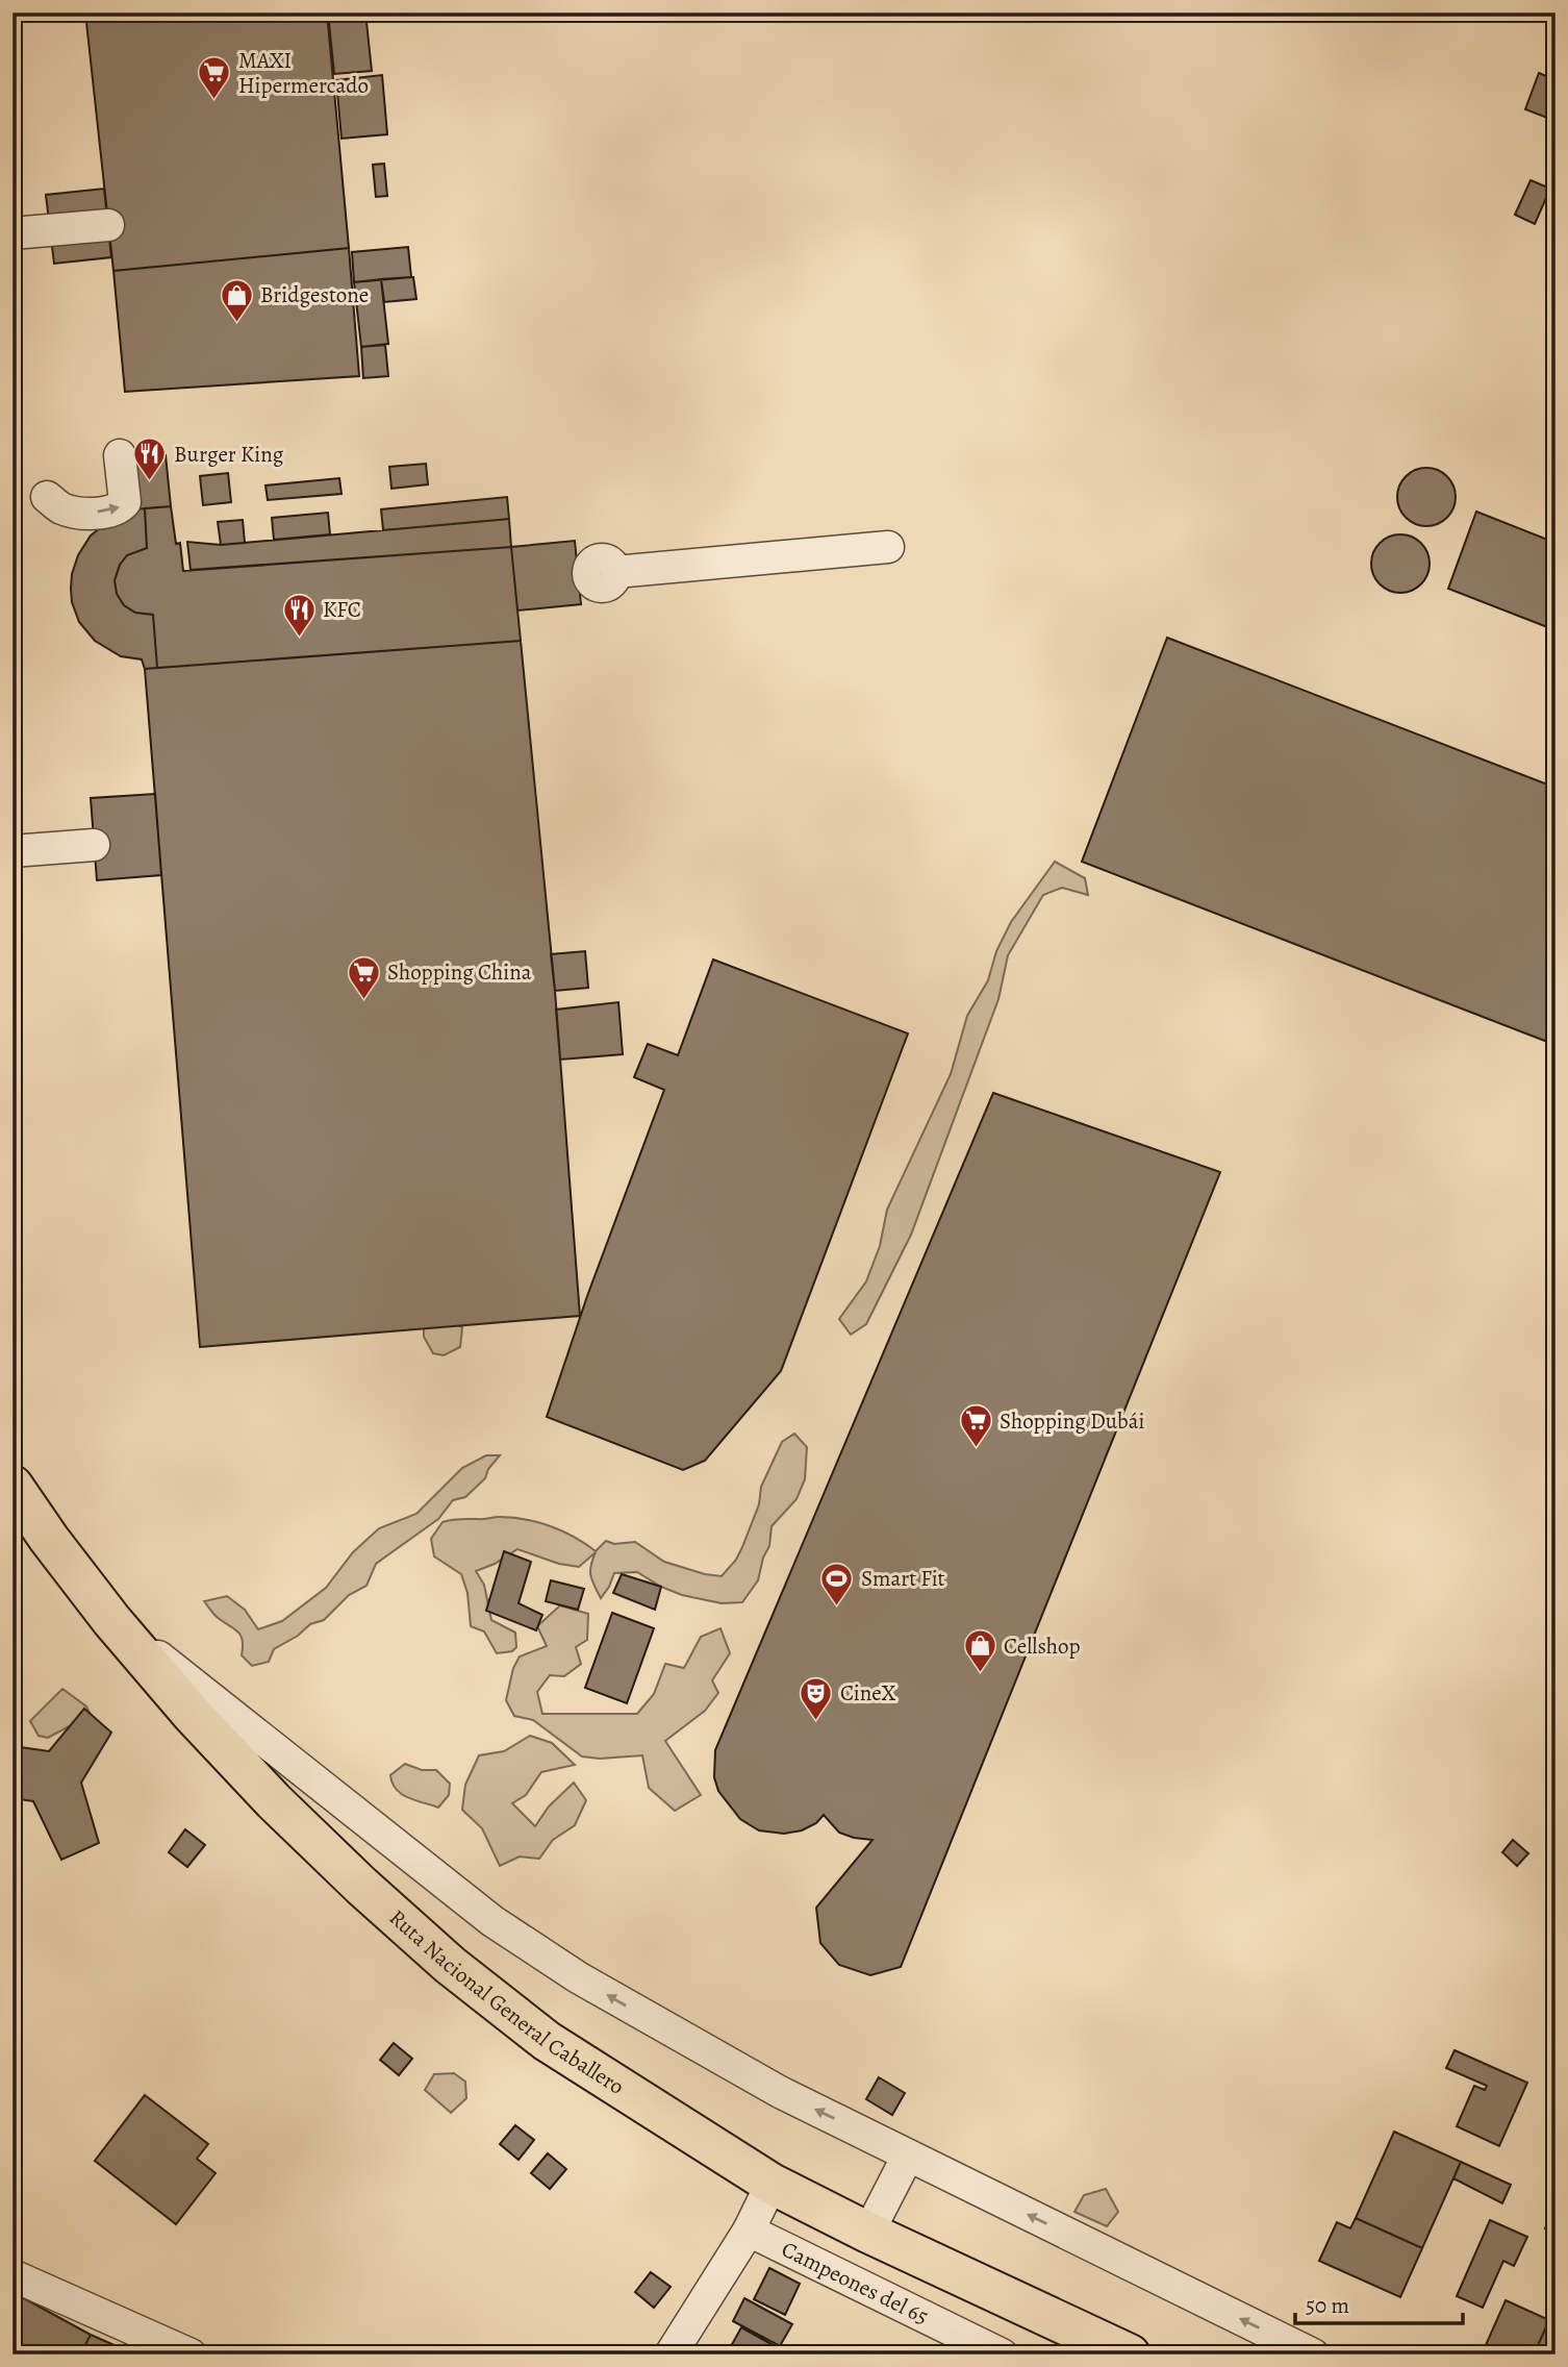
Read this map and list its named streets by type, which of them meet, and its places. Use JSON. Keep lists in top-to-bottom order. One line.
{"streets":{"highway":["Ruta Nacional General Caballero"],"street":["Campeones del 65"]},"places":{"supermarket":["MAXI Hipermercado","Shopping China","Shopping Dubái"],"shop":["Bridgestone","Cellshop"],"restaurant":["Burger King","KFC"],"sports":["Smart Fit"],"theatre":["CineX"]},"scale_bar":"50 m"}
